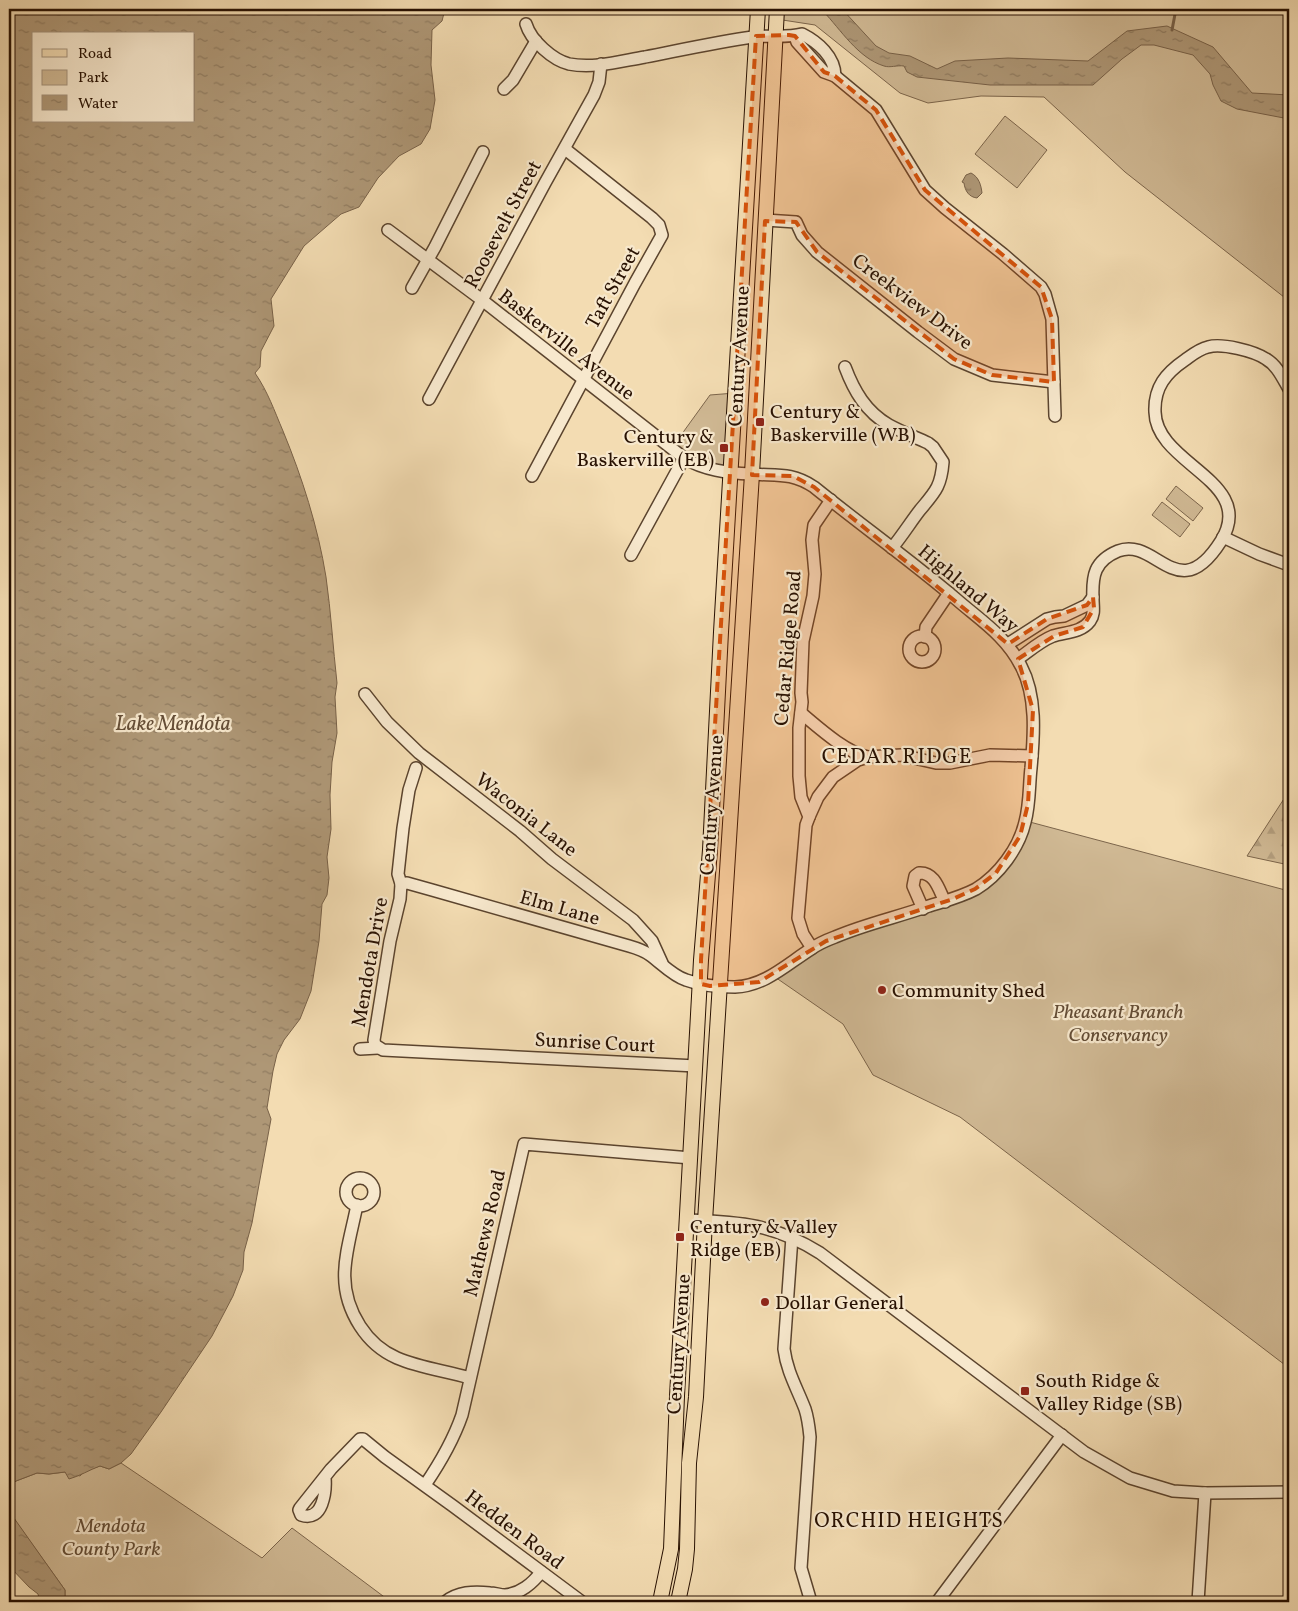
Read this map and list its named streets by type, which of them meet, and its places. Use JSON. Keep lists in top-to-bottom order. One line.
{"streets":{"main road":["Century Avenue"],"street":["Roosevelt Street","Taft Street","Creekview Drive","Baskerville Avenue","Highland Way","Cedar Ridge Road","Waconia Lane","Elm Lane","Mendota Drive","Sunrise Court","Mathews Road","Hedden Road"]},"crossings":[["Roosevelt Street","Taft Street"],["Roosevelt Street","Baskerville Avenue"],["Taft Street","Baskerville Avenue"],["Creekview Drive","Century Avenue"],["Baskerville Avenue","Century Avenue"],["Baskerville Avenue","Highland Way"],["Century Avenue","Highland Way"],["Century Avenue","Elm Lane"],["Century Avenue","Sunrise Court"],["Century Avenue","Mathews Road"],["Highland Way","Cedar Ridge Road"],["Highland Way","Elm Lane"],["Waconia Lane","Elm Lane"],["Elm Lane","Mendota Drive"],["Mendota Drive","Sunrise Court"],["Mathews Road","Hedden Road"]],"districts":["CEDAR RIDGE","ORCHID HEIGHTS"],"water":["Lake Mendota"],"parks":["Pheasant Branch Conservancy","Mendota County Park"],"places":{"transit":["Century & Baskerville (WB)","Century & Baskerville (EB)","Century & Valley Ridge (EB)","South Ridge & Valley Ridge (SB)"],"other":["Community Shed","Dollar General"]},"legend":["Road","Park","Water"]}
